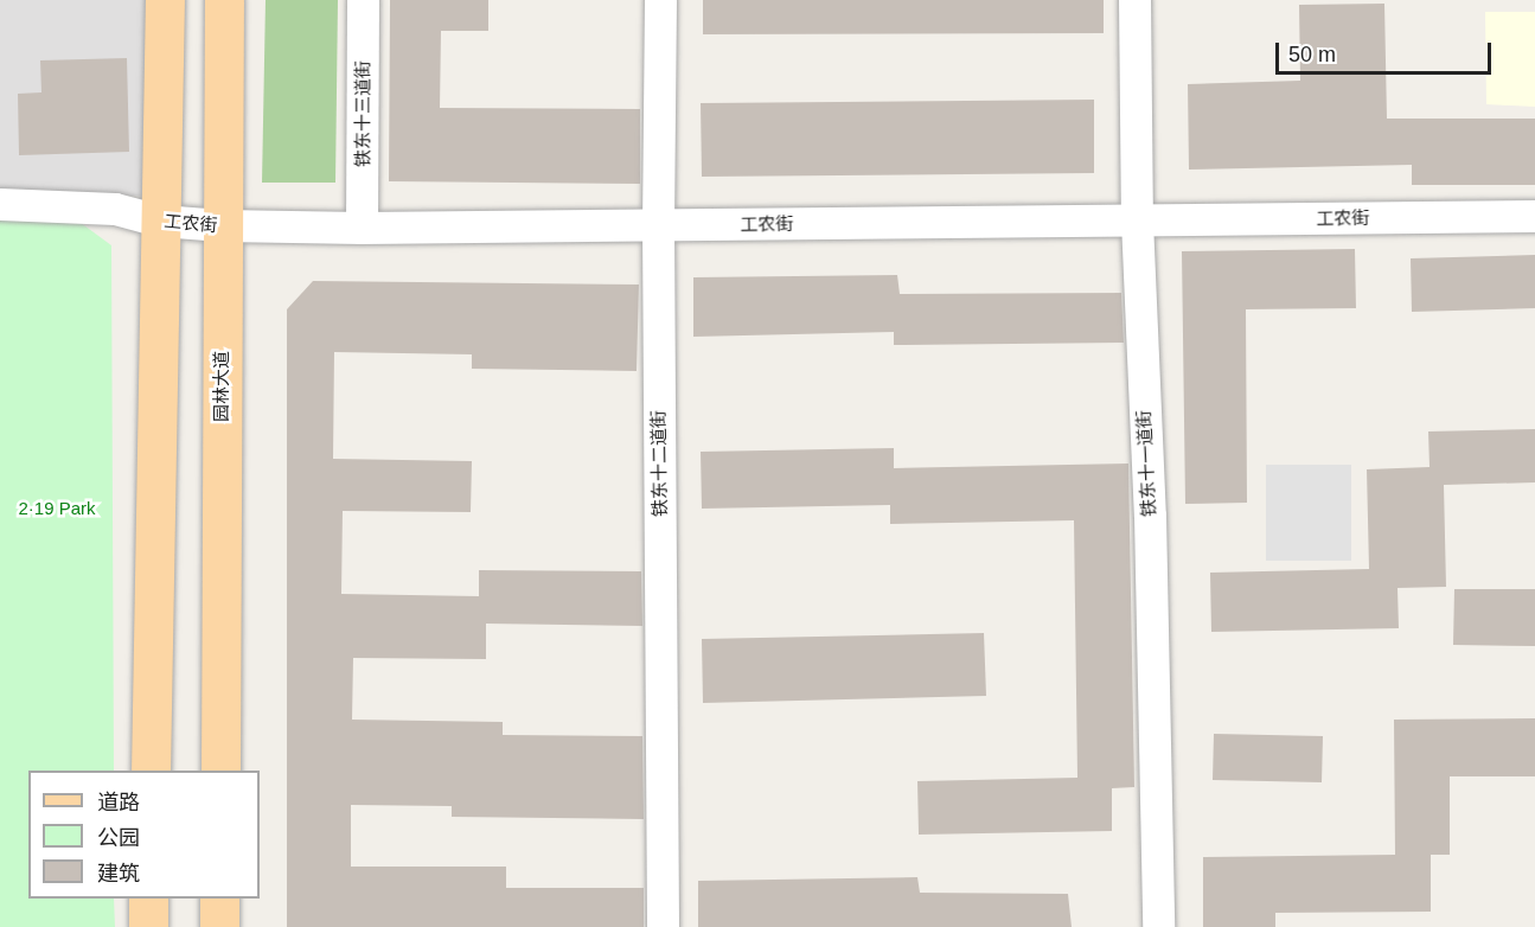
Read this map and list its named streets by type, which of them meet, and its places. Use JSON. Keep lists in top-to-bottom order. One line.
{"streets":{"main road":["园林大道"],"street":["铁东十三道街","工农街","铁东十二道街","铁东十一道街"]},"crossings":[["铁东十三道街","工农街"],["工农街","园林大道"],["工农街","铁东十二道街"],["工农街","铁东十一道街"]],"parks":["2·19 Park"],"legend":["道路","公园","建筑"],"scale_bar":"50 m"}
